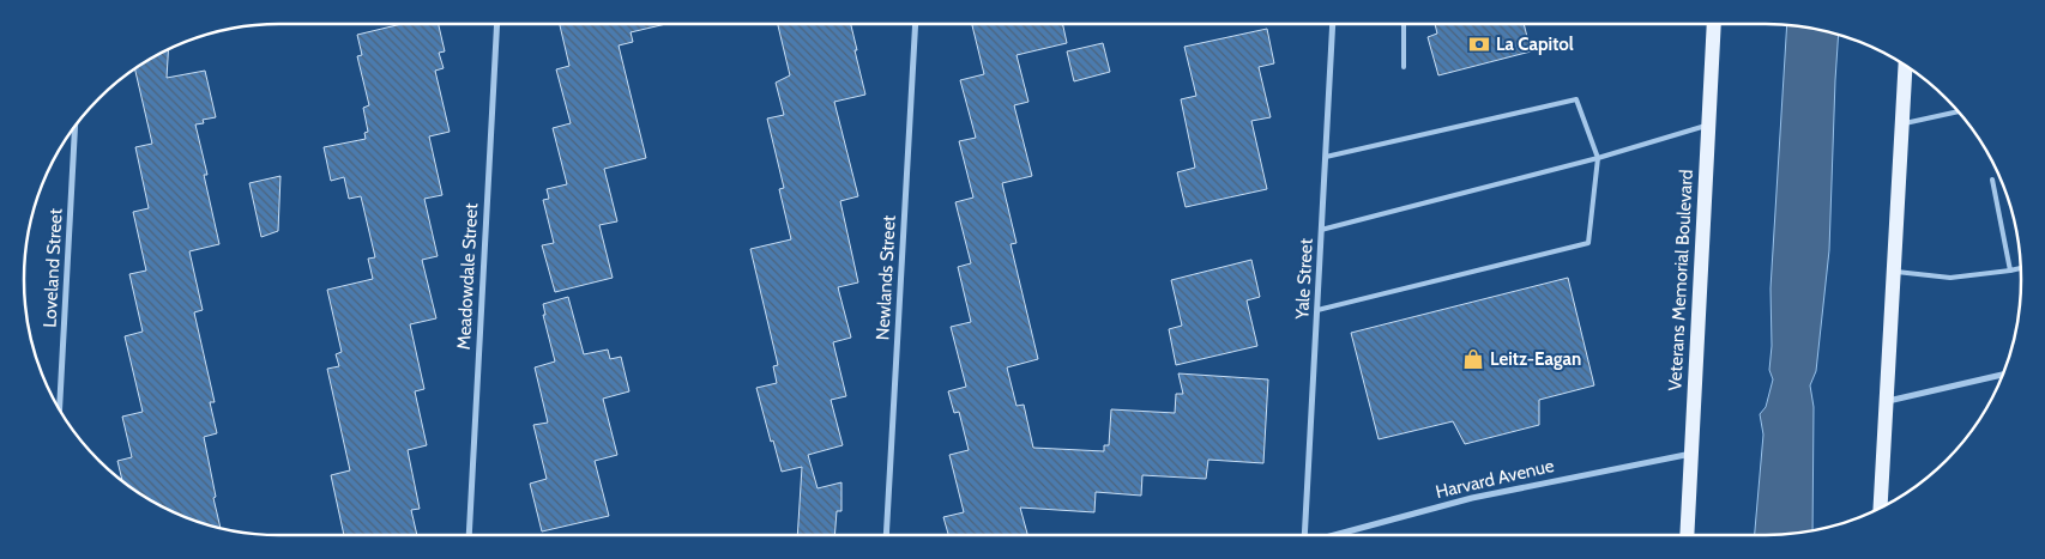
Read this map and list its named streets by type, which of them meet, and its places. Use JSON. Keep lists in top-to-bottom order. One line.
{"streets":{"main road":["Veterans Memorial Boulevard"],"street":["Loveland Street","Meadowdale Street","Newlands Street","Yale Street","Harvard Avenue"]},"crossings":[["Veterans Memorial Boulevard","Harvard Avenue"]],"places":{"bank":["La Capitol"],"shop":["Leitz-Eagan"]}}
